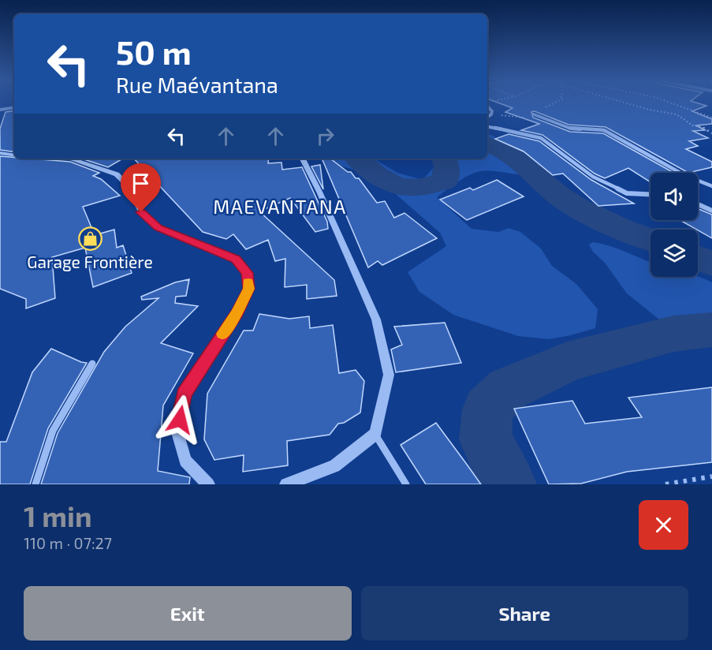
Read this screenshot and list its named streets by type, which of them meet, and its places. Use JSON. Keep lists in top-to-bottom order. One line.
{"districts":["MAEVANTANA"],"places":{"shop":["Garage Frontière"]},"page":{"turn":["50 m","Rue Maévantana"],"heading":["1 min","110 m · 07:27"],"buttons":["Exit","Share"]}}
